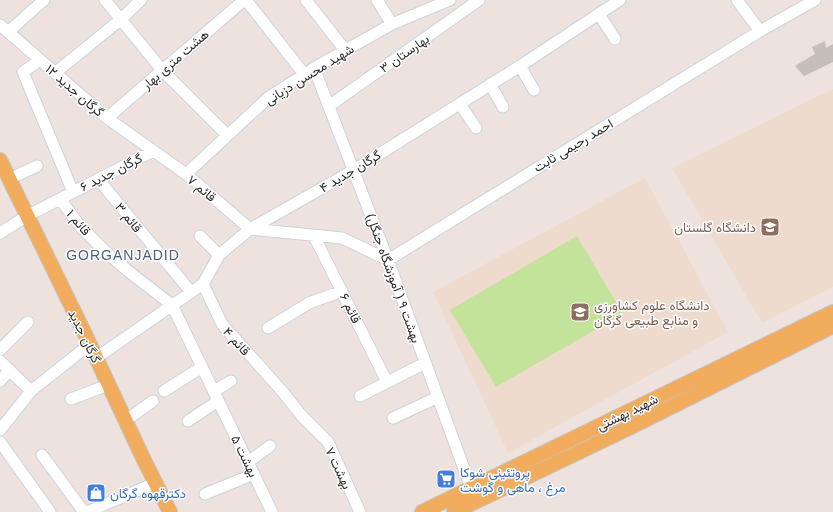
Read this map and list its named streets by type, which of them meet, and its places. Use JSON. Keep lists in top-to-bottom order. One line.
{"streets":{"main road":["گرگان جدید","شهید بهشتی"],"street":["بهارستان ۳","هشت متری بهار","شهید محسن دزیانی","گرگان جدید ۱۲","احمد رحیمی ثابت","گرگان جدید ۴","گرگان جدید ۶","۷ قائم","۳ قائم","۱ قائم","بهشت ۹ ( آموزشگاه جنگل)","قائم ۶","قائم ۴","بهشت ۵","بهشت ۷"]},"crossings":[["بهارستان ۳","بهشت ۹ ( آموزشگاه جنگل)"],["هشت متری بهار","گرگان جدید ۱۲"],["هشت متری بهار","بهشت ۹ ( آموزشگاه جنگل)"],["شهید محسن دزیانی","۷ قائم"],["شهید محسن دزیانی","بهشت ۹ ( آموزشگاه جنگل)"],["گرگان جدید ۱۲","گرگان جدید ۶"],["گرگان جدید ۱۲","۷ قائم"],["احمد رحیمی ثابت","بهشت ۹ ( آموزشگاه جنگل)"],["گرگان جدید ۴","۷ قائم"],["گرگان جدید ۴","۳ قائم"],["گرگان جدید ۴","۱ قائم"],["گرگان جدید ۴","بهشت ۹ ( آموزشگاه جنگل)"],["گرگان جدید ۴","گرگان جدید"],["گرگان جدید ۴","قائم ۴"],["گرگان جدید ۴","بهشت ۵"],["گرگان جدید ۶","۷ قائم"],["گرگان جدید ۶","۳ قائم"],["گرگان جدید ۶","۱ قائم"],["گرگان جدید ۶","گرگان جدید"],["۱ قائم","بهشت ۵"],["بهشت ۹ ( آموزشگاه جنگل)","شهید بهشتی"],["قائم ۴","بهشت ۷"]],"districts":["GORGANJADID"],"places":{"school or university":["دانشگاه گلستان","دانشگاه علوم کشاورزی و منابع طبیعی گرگان"],"supermarket":["پروتئینی شوکا مرغ‌ ، ماهی و گوشت"],"shop":["دکترقهوه گرگان"]}}
